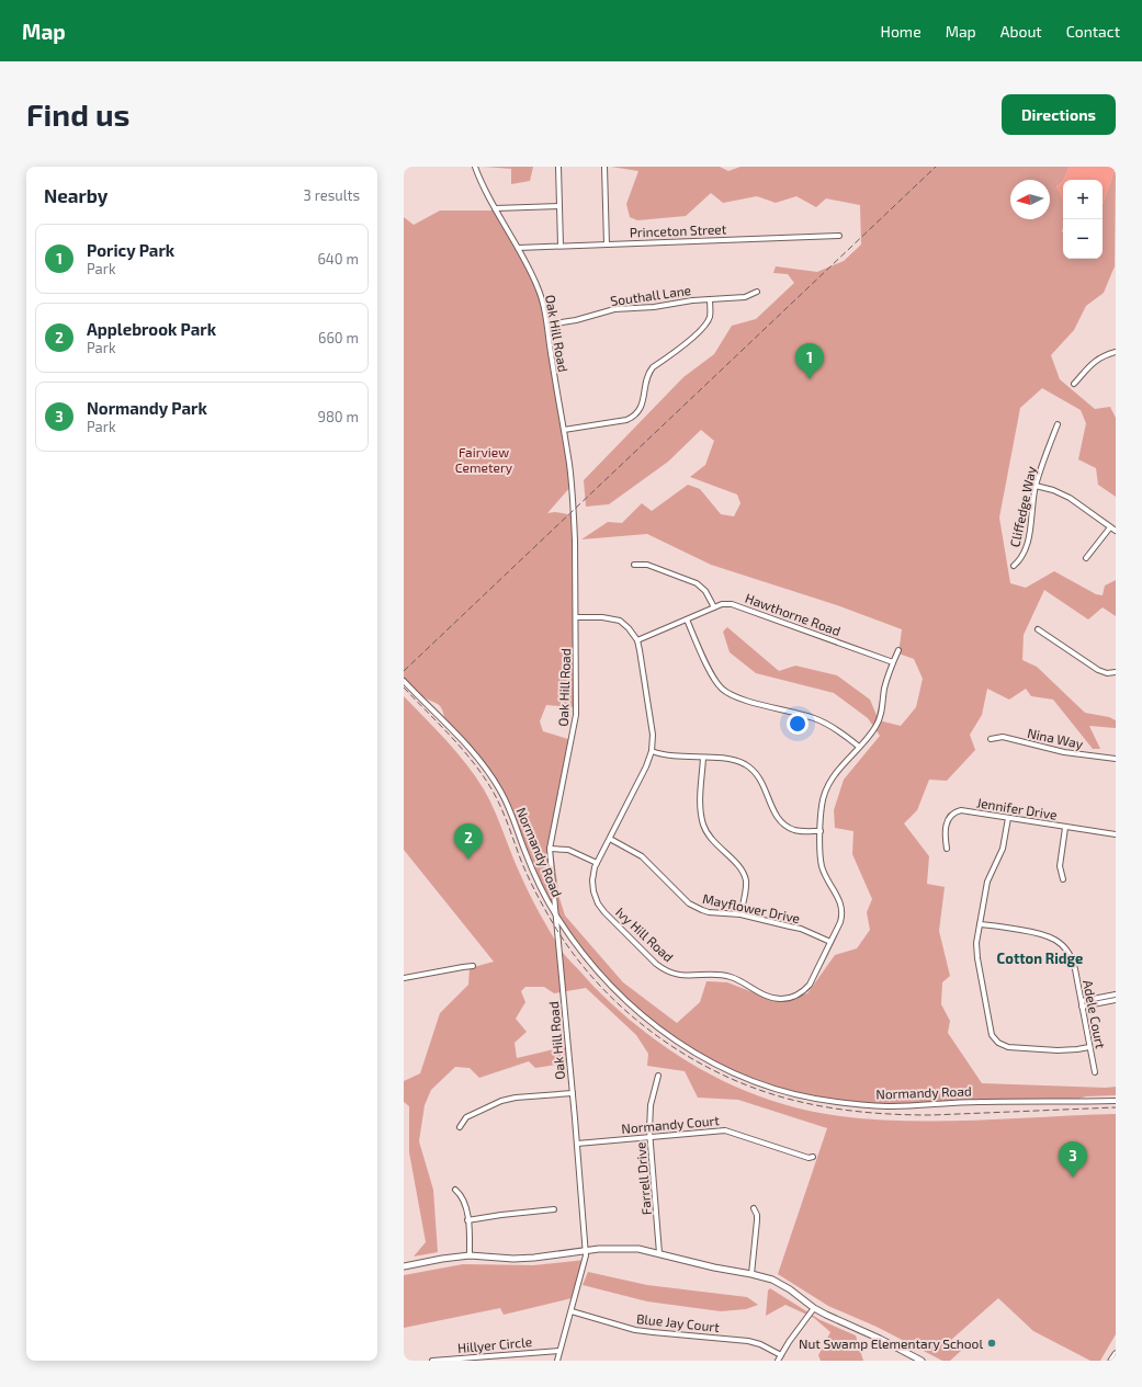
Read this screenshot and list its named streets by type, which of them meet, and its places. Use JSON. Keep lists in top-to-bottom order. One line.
{"streets":{"street":["Princeton Street","Southall Lane","Oak Hill Road","Cliffedge Way","Hawthorne Road","Nina Way","Jennifer Drive","Normandy Road","Mayflower Drive","Ivy Hill Road","Adele Court","Normandy Court","Farrell Drive","Blue Jay Court","Hillyer Circle"]},"crossings":[["Princeton Street","Oak Hill Road"],["Southall Lane","Oak Hill Road"],["Oak Hill Road","Normandy Road"],["Oak Hill Road","Ivy Hill Road"],["Oak Hill Road","Normandy Court"],["Oak Hill Road","Blue Jay Court"],["Oak Hill Road","Hillyer Circle"],["Hawthorne Road","Ivy Hill Road"],["Mayflower Drive","Ivy Hill Road"],["Normandy Court","Farrell Drive"]],"districts":["Cotton Ridge"],"parks":["Fairview Cemetery"],"places":["Nut Swamp Elementary School"],"north":"left","page":{"header":"Map","nav":["Home","Map","About","Contact"],"buttons":"Directions","title":"Find us","heading":["Nearby","3 results"],"map_buttons":["+","−"],"list":[{"mark":"1","name":"Poricy Park","note":"Park","value":"640 m"},{"mark":"2","name":"Applebrook Park","note":"Park","value":"660 m"},{"mark":"3","name":"Normandy Park","note":"Park","value":"980 m"}],"pins":["1","2","3"]}}
